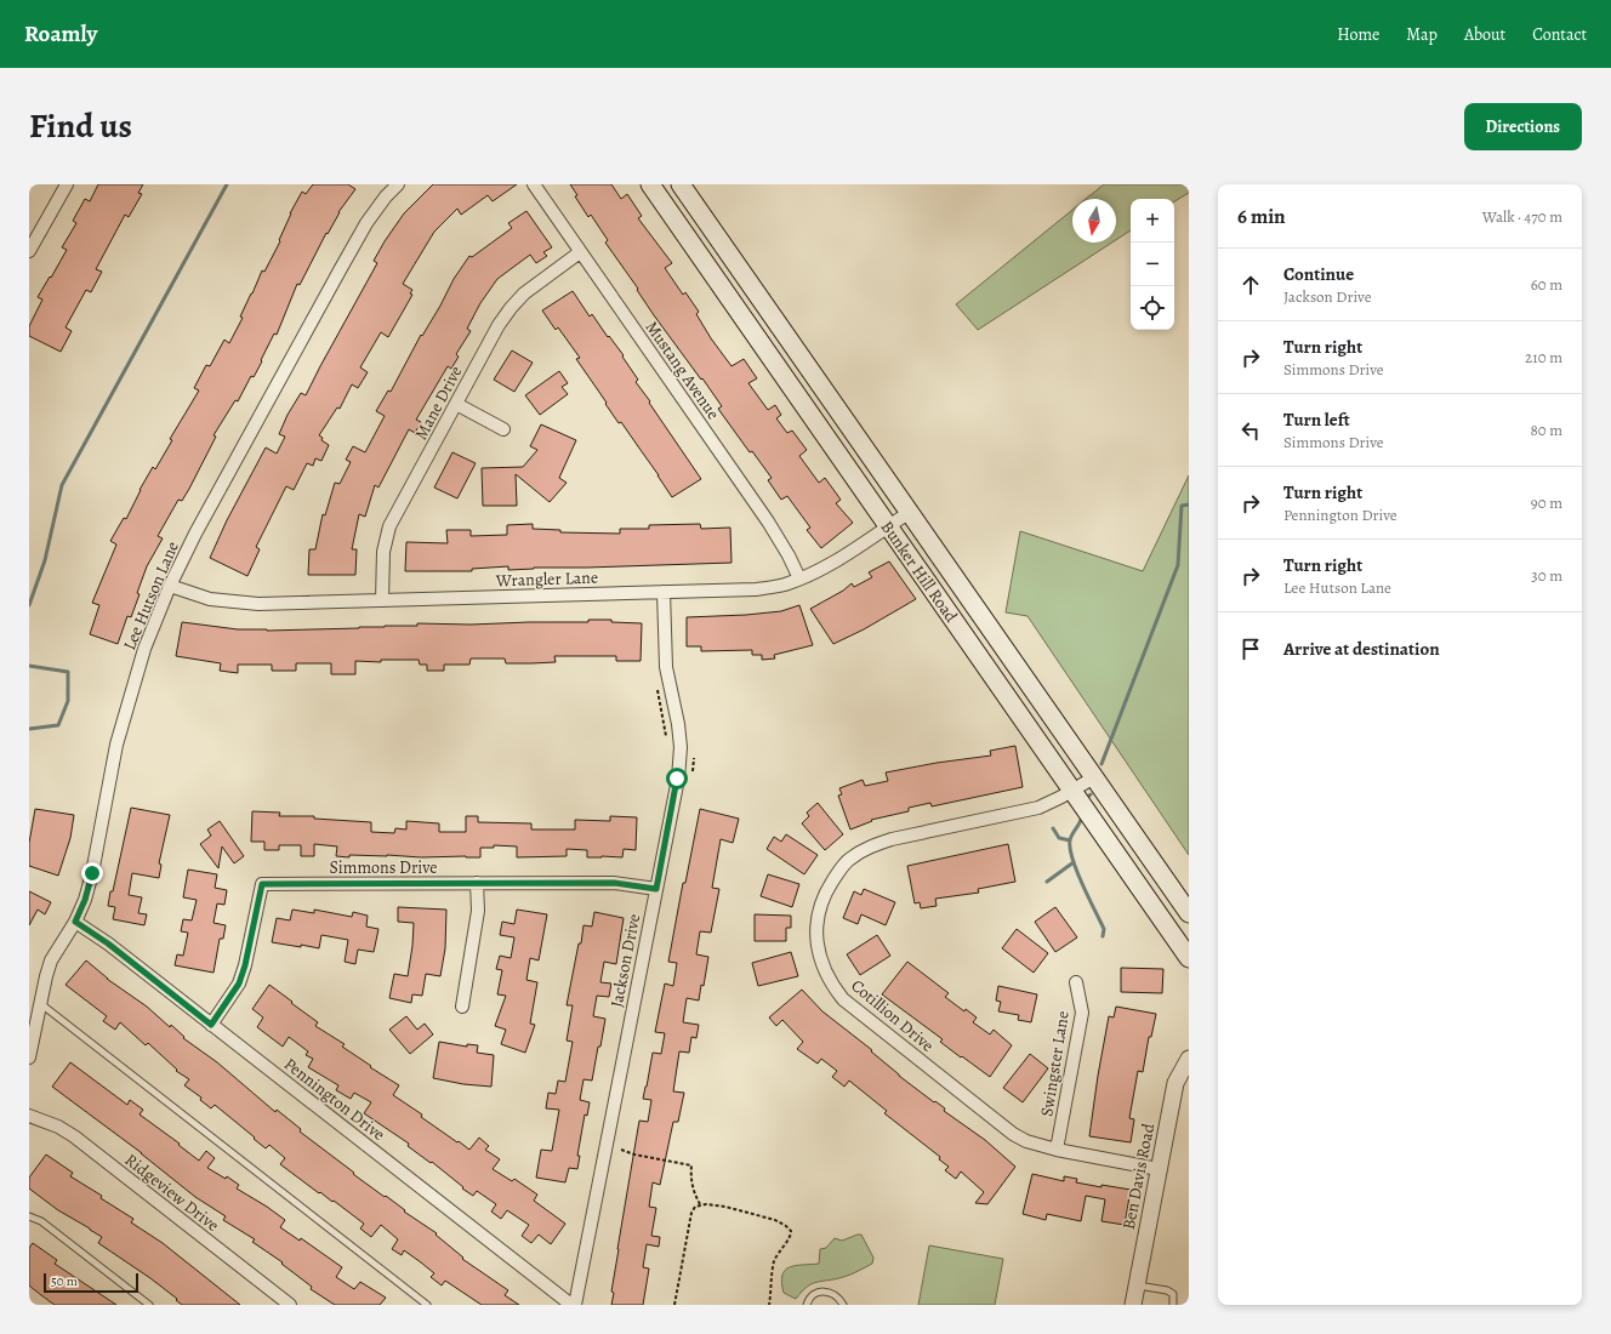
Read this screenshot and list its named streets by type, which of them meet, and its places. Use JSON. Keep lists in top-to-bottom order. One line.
{"streets":{"main road":["Bunker Hill Road"],"street":["Mustang Avenue","Mane Drive","Wrangler Lane","Lee Hutson Lane","Simmons Drive","Jackson Drive","Cotillion Drive","Swingster Lane","Pennington Drive","Ben Davis Road","Ridgeview Drive"]},"crossings":[["Mustang Avenue","Mane Drive"],["Mustang Avenue","Wrangler Lane"],["Mane Drive","Wrangler Lane"],["Bunker Hill Road","Wrangler Lane"],["Bunker Hill Road","Cotillion Drive"],["Wrangler Lane","Lee Hutson Lane"],["Wrangler Lane","Jackson Drive"],["Lee Hutson Lane","Pennington Drive"],["Simmons Drive","Jackson Drive"],["Simmons Drive","Pennington Drive"],["Jackson Drive","Pennington Drive"],["Cotillion Drive","Swingster Lane"],["Cotillion Drive","Ben Davis Road"]],"scale_bar":"50 m","north":"bottom","page":{"header":"Roamly","nav":["Home","Map","About","Contact"],"title":"Find us","buttons":"Directions","heading":["6 min","Walk · 470 m"],"map_buttons":["+","−"],"list":[["Continue","Jackson Drive","60 m"],["Turn right","Simmons Drive","210 m"],["Turn left","Simmons Drive","80 m"],["Turn right","Pennington Drive","90 m"],["Turn right","Lee Hutson Lane","30 m"],"Arrive at destination"],"scale":"50 m"}}
